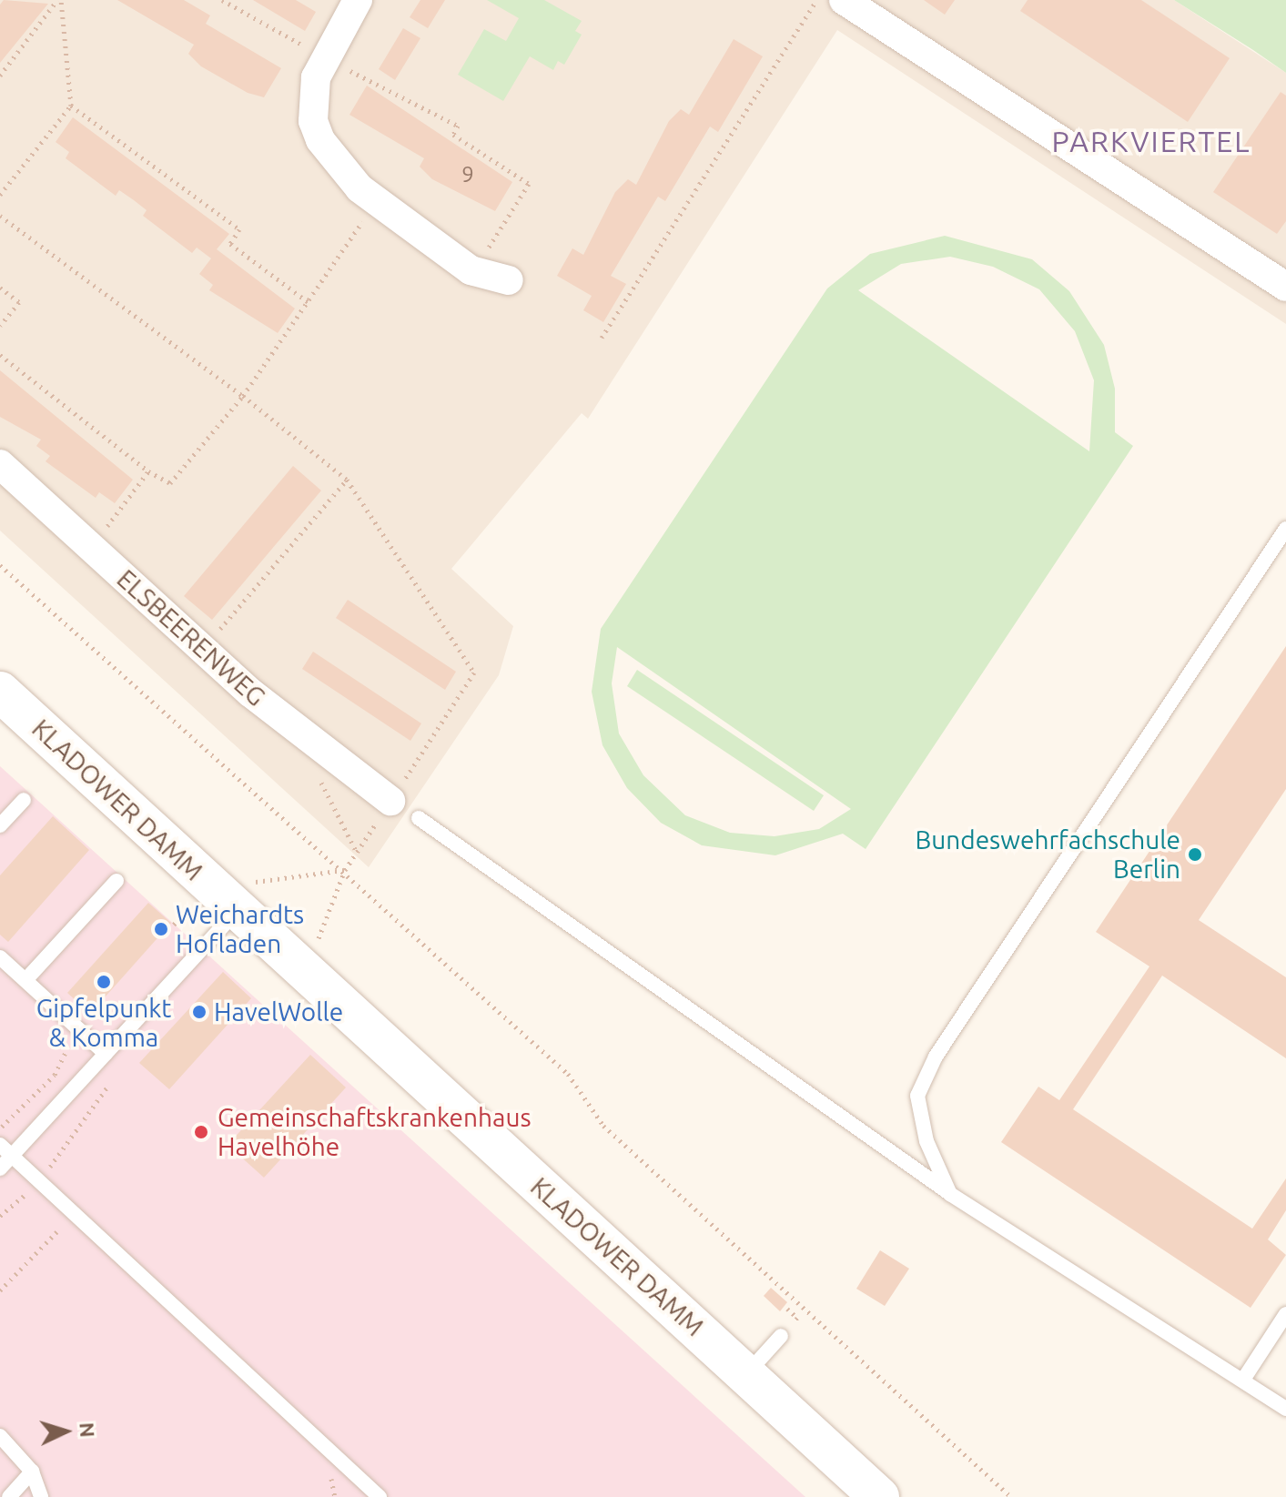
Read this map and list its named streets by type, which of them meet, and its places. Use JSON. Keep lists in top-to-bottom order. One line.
{"streets":{"main road":["KLADOWER DAMM"],"street":["ELSBEERENWEG"]},"districts":["PARKVIERTEL"],"places":["Bundeswehrfachschule Berlin","Weichardts Hofladen","Gipfelpunkt & Komma","HavelWolle","Gemeinschaftskrankenhaus Havelhöhe"],"house_numbers":["9"],"north":"right"}
